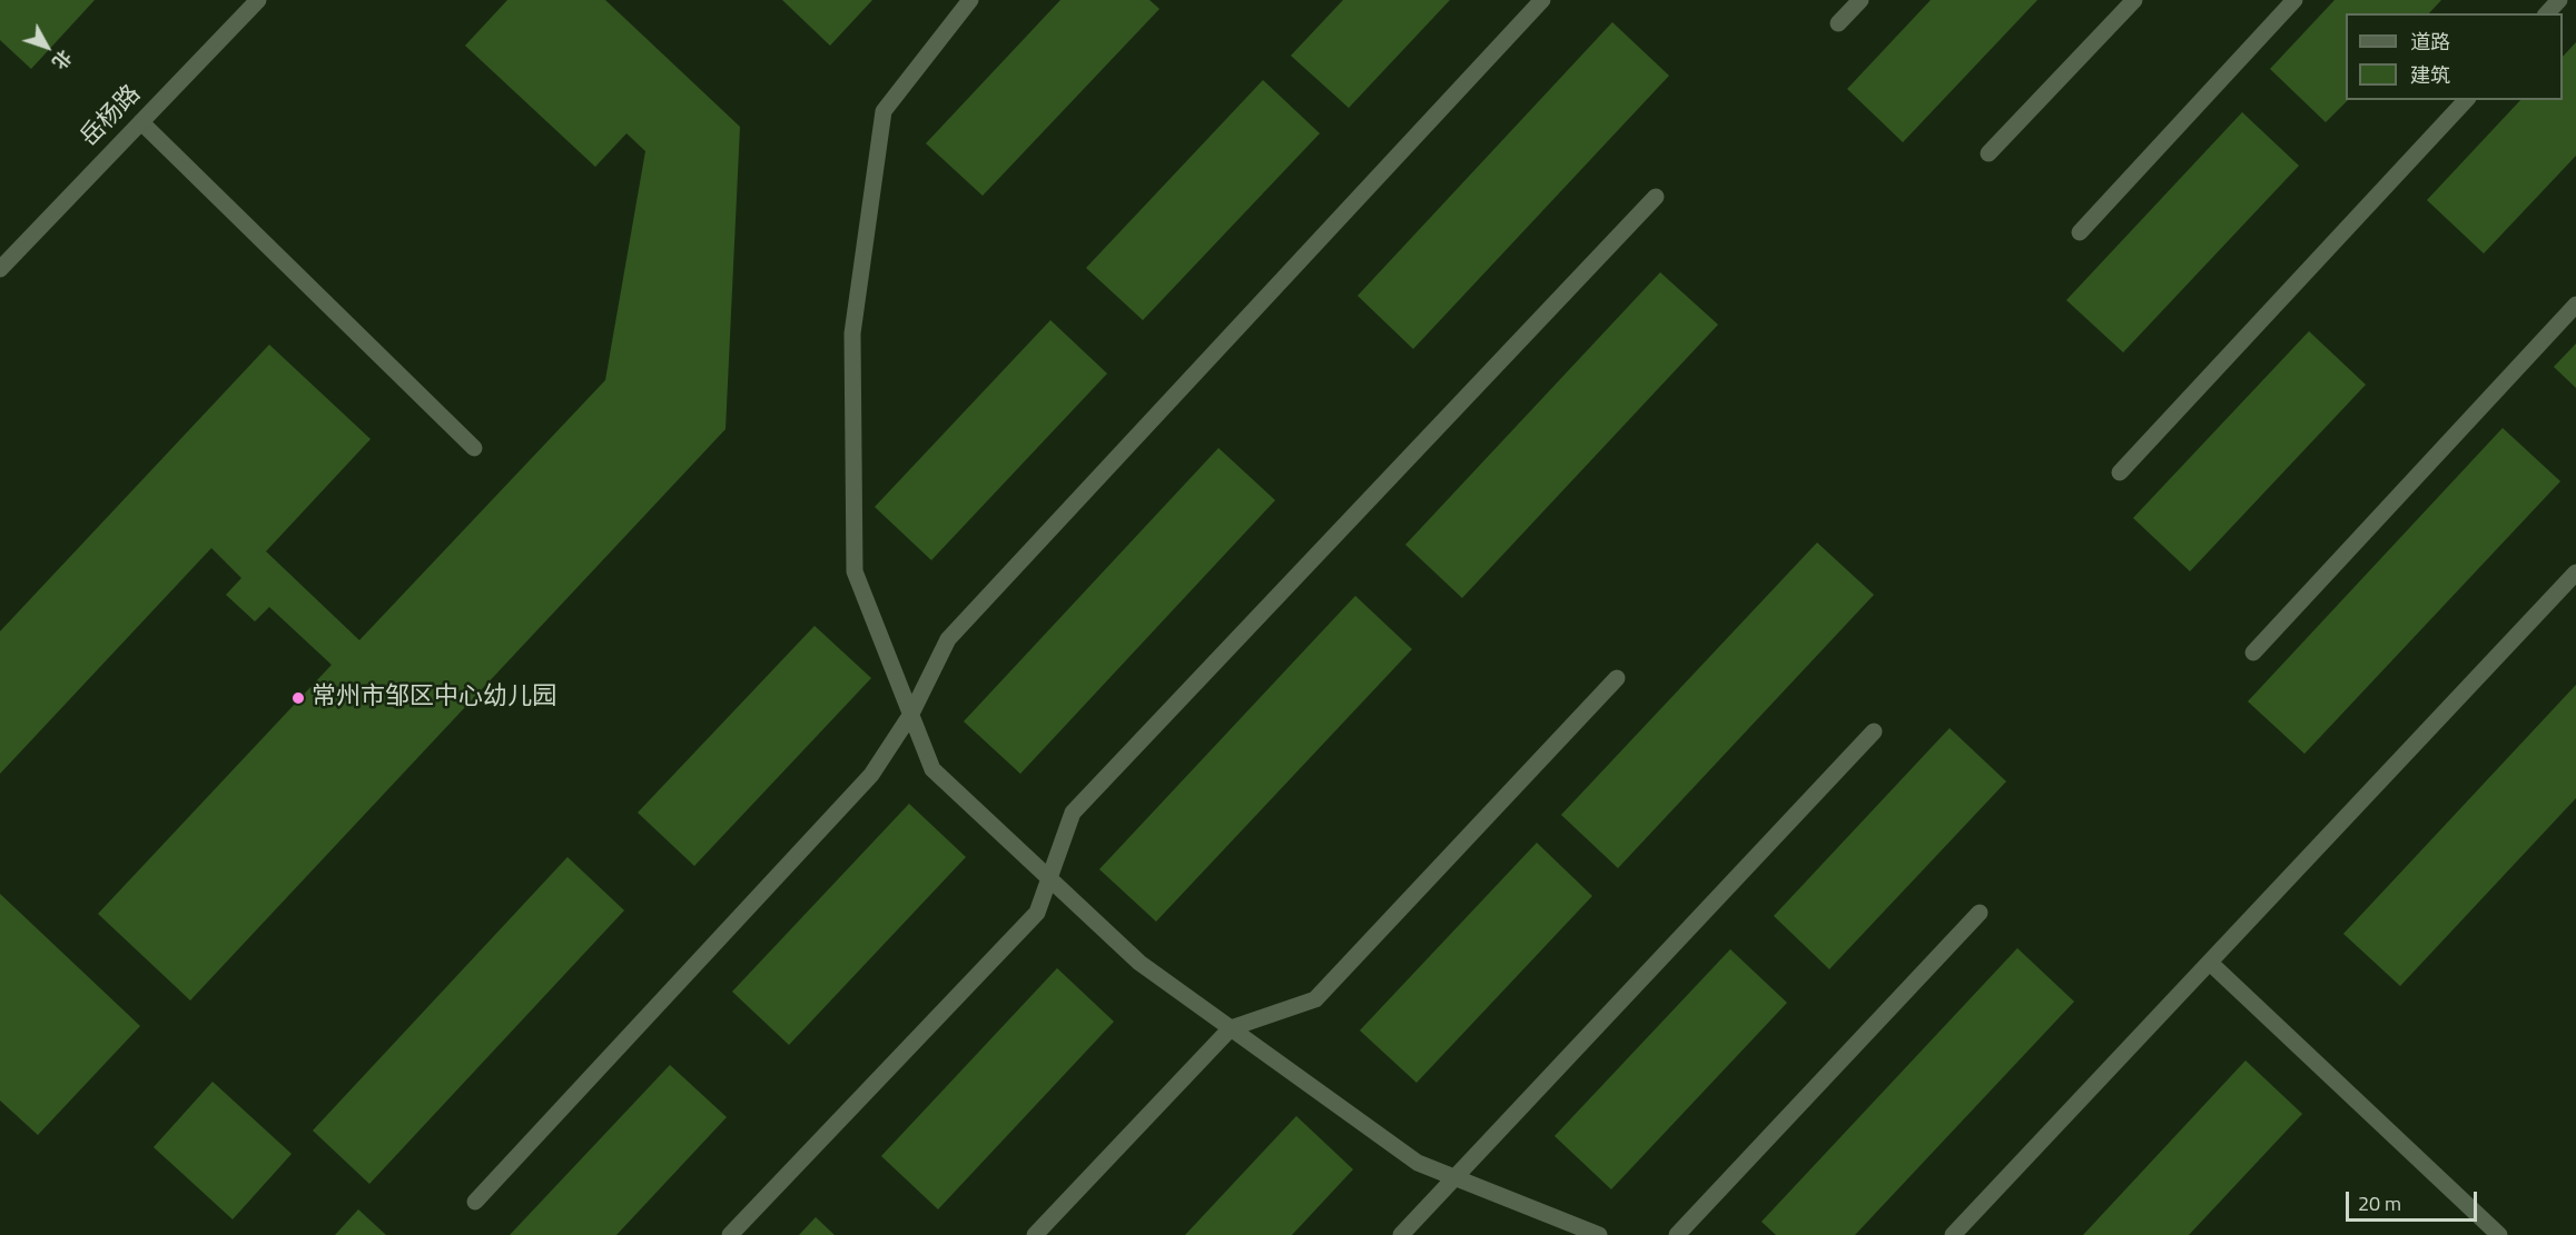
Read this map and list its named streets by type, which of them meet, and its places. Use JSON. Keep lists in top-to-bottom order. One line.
{"streets":{"street":["岳杨路"]},"places":["常州市邹区中心幼儿园"],"legend":["道路","建筑"],"scale_bar":"20 m","north":"bottom right"}
